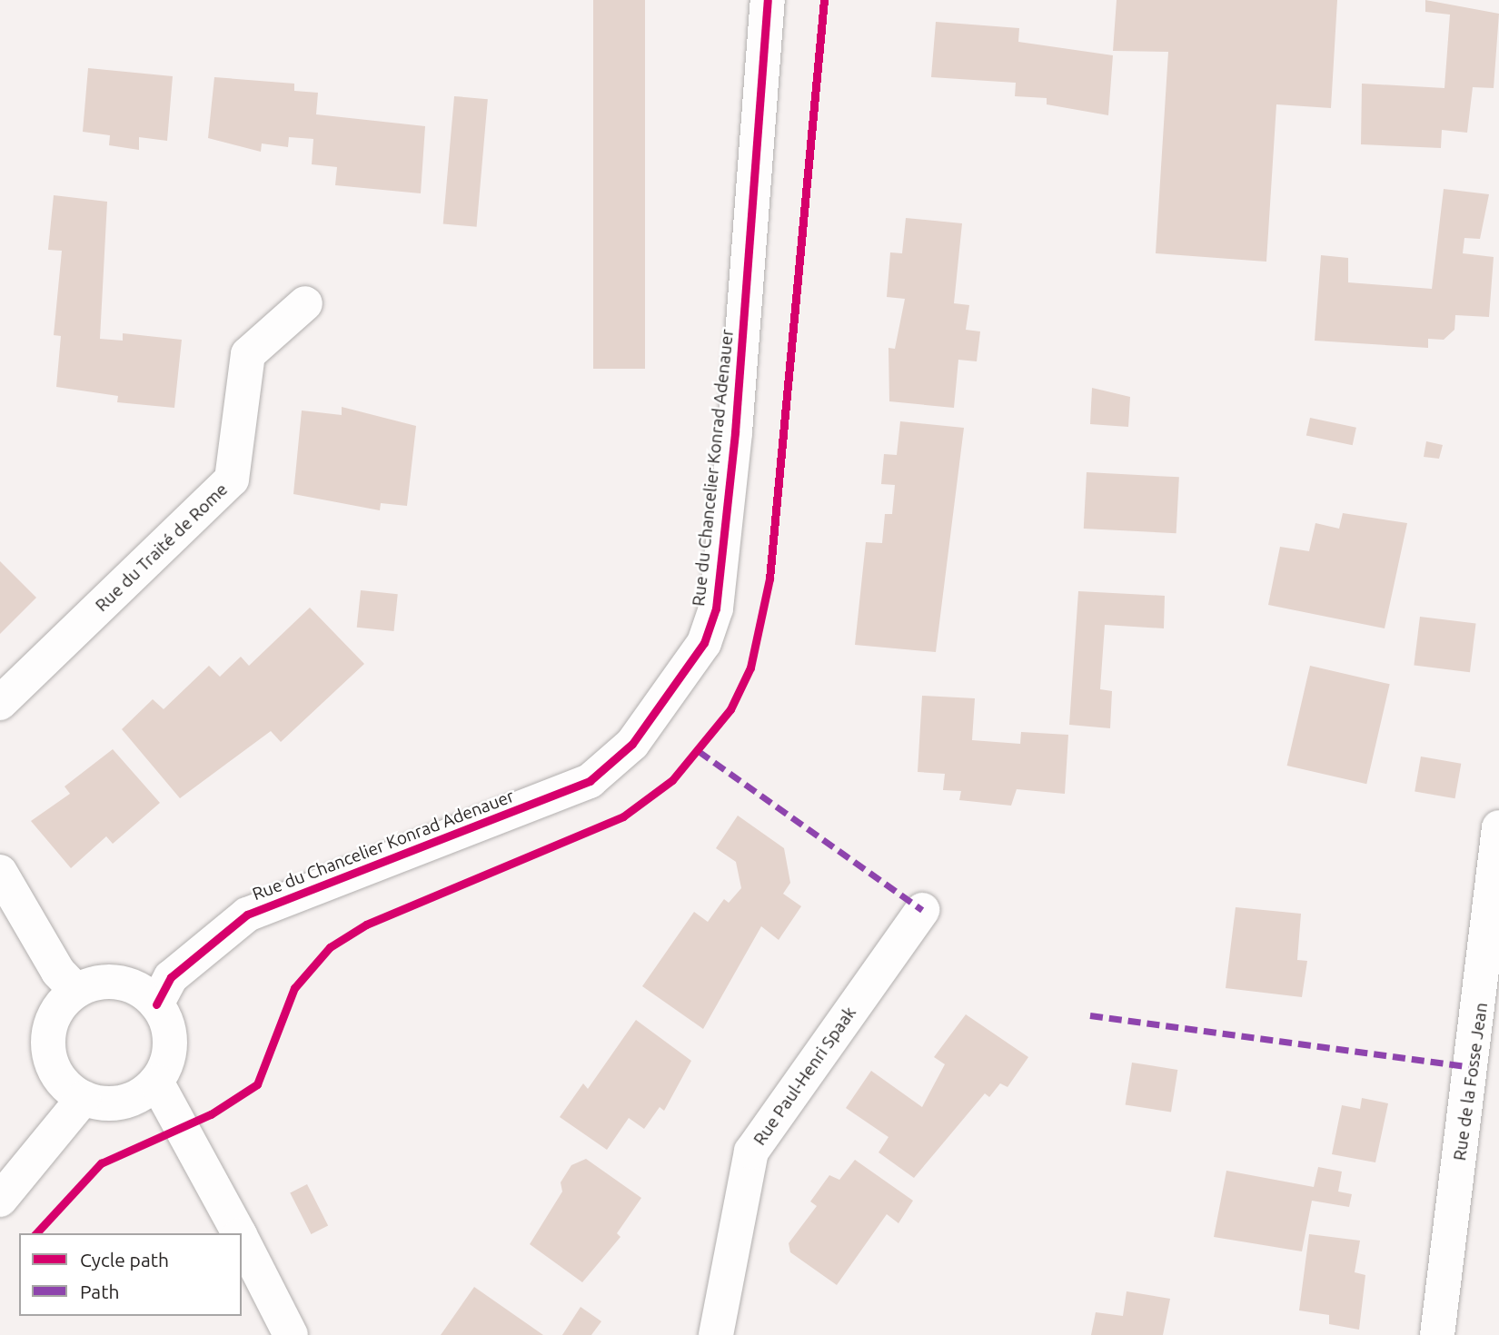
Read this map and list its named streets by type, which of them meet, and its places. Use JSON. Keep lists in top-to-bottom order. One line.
{"streets":{"street":["Rue du Chancelier Konrad Adenauer","Rue du Traité de Rome","Rue Paul-Henri Spaak","Rue de la Fosse Jean"]},"legend":["Cycle path","Path"]}
